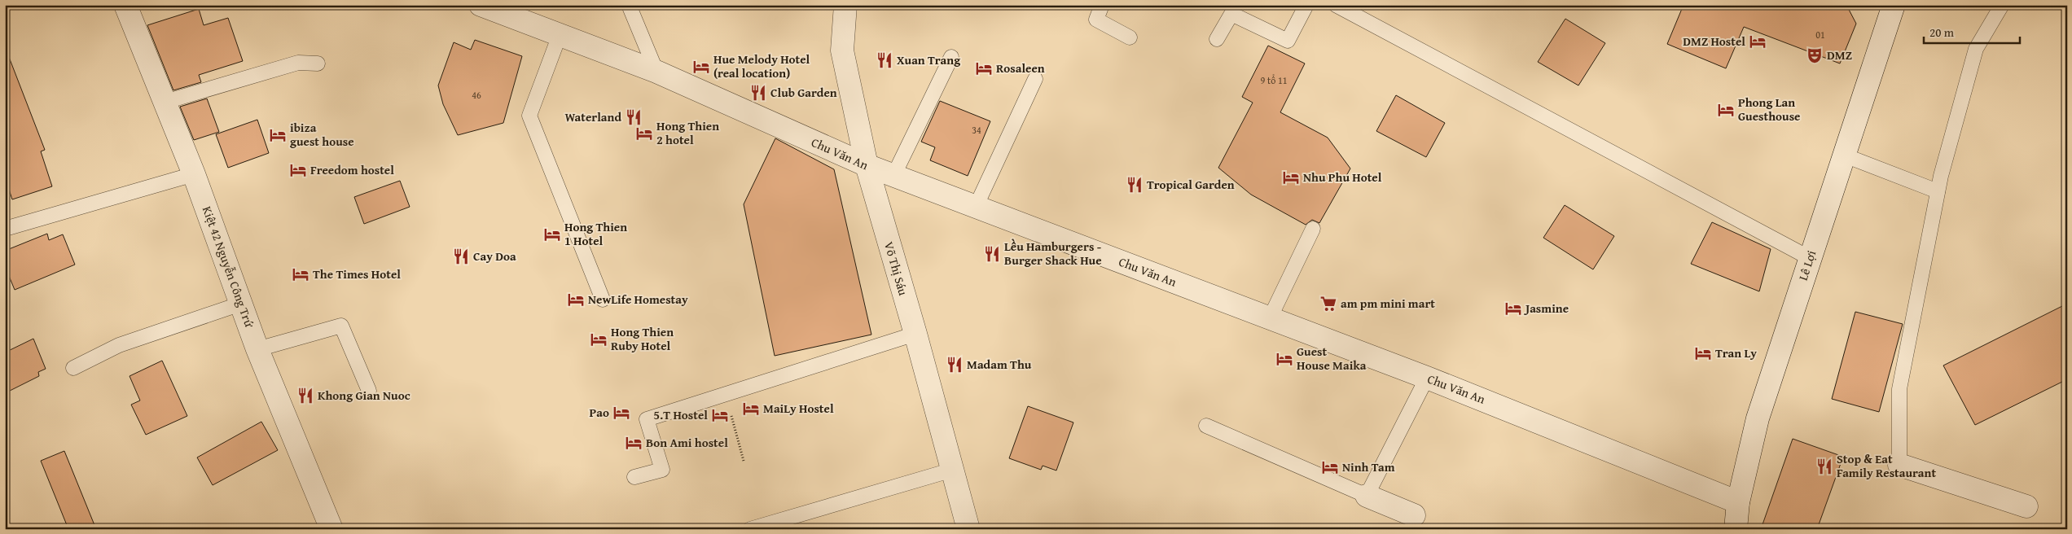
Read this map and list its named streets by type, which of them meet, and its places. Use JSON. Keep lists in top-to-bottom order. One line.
{"streets":{"street":["Chu Văn An","Lê Lợi","Kiệt 42 Nguyễn Công Trứ","Võ Thị Sáu"]},"crossings":[["Chu Văn An","Lê Lợi"],["Chu Văn An","Võ Thị Sáu"]],"places":{"hotel":["DMZ Hostel","Hue Melody Hotel (real location)","Rosaleen","Phong Lan Guesthouse","Hong Thien 2 hotel","ibiza guest house","Freedom hostel","Nhu Phu Hotel","Hong Thien 1 Hotel","The Times Hotel","NewLife Homestay","Jasmine","Hong Thien Ruby Hotel","Tran Ly","Guest House Maika","MaiLy Hostel","Pao","5.T Hostel","Bon Ami hostel","Ninh Tam"],"theatre":["DMZ"],"restaurant":["Xuan Trang","Club Garden","Waterland","Tropical Garden","Lều Hamburgers - Burger Shack Hue","Cay Doa","Madam Thu","Khong Gian Nuoc","Stop & Eat Family Restaurant"],"supermarket":["am pm mini mart"]},"house_numbers":["01","9 tổ 11","46","34"],"scale_bar":"20 m"}
